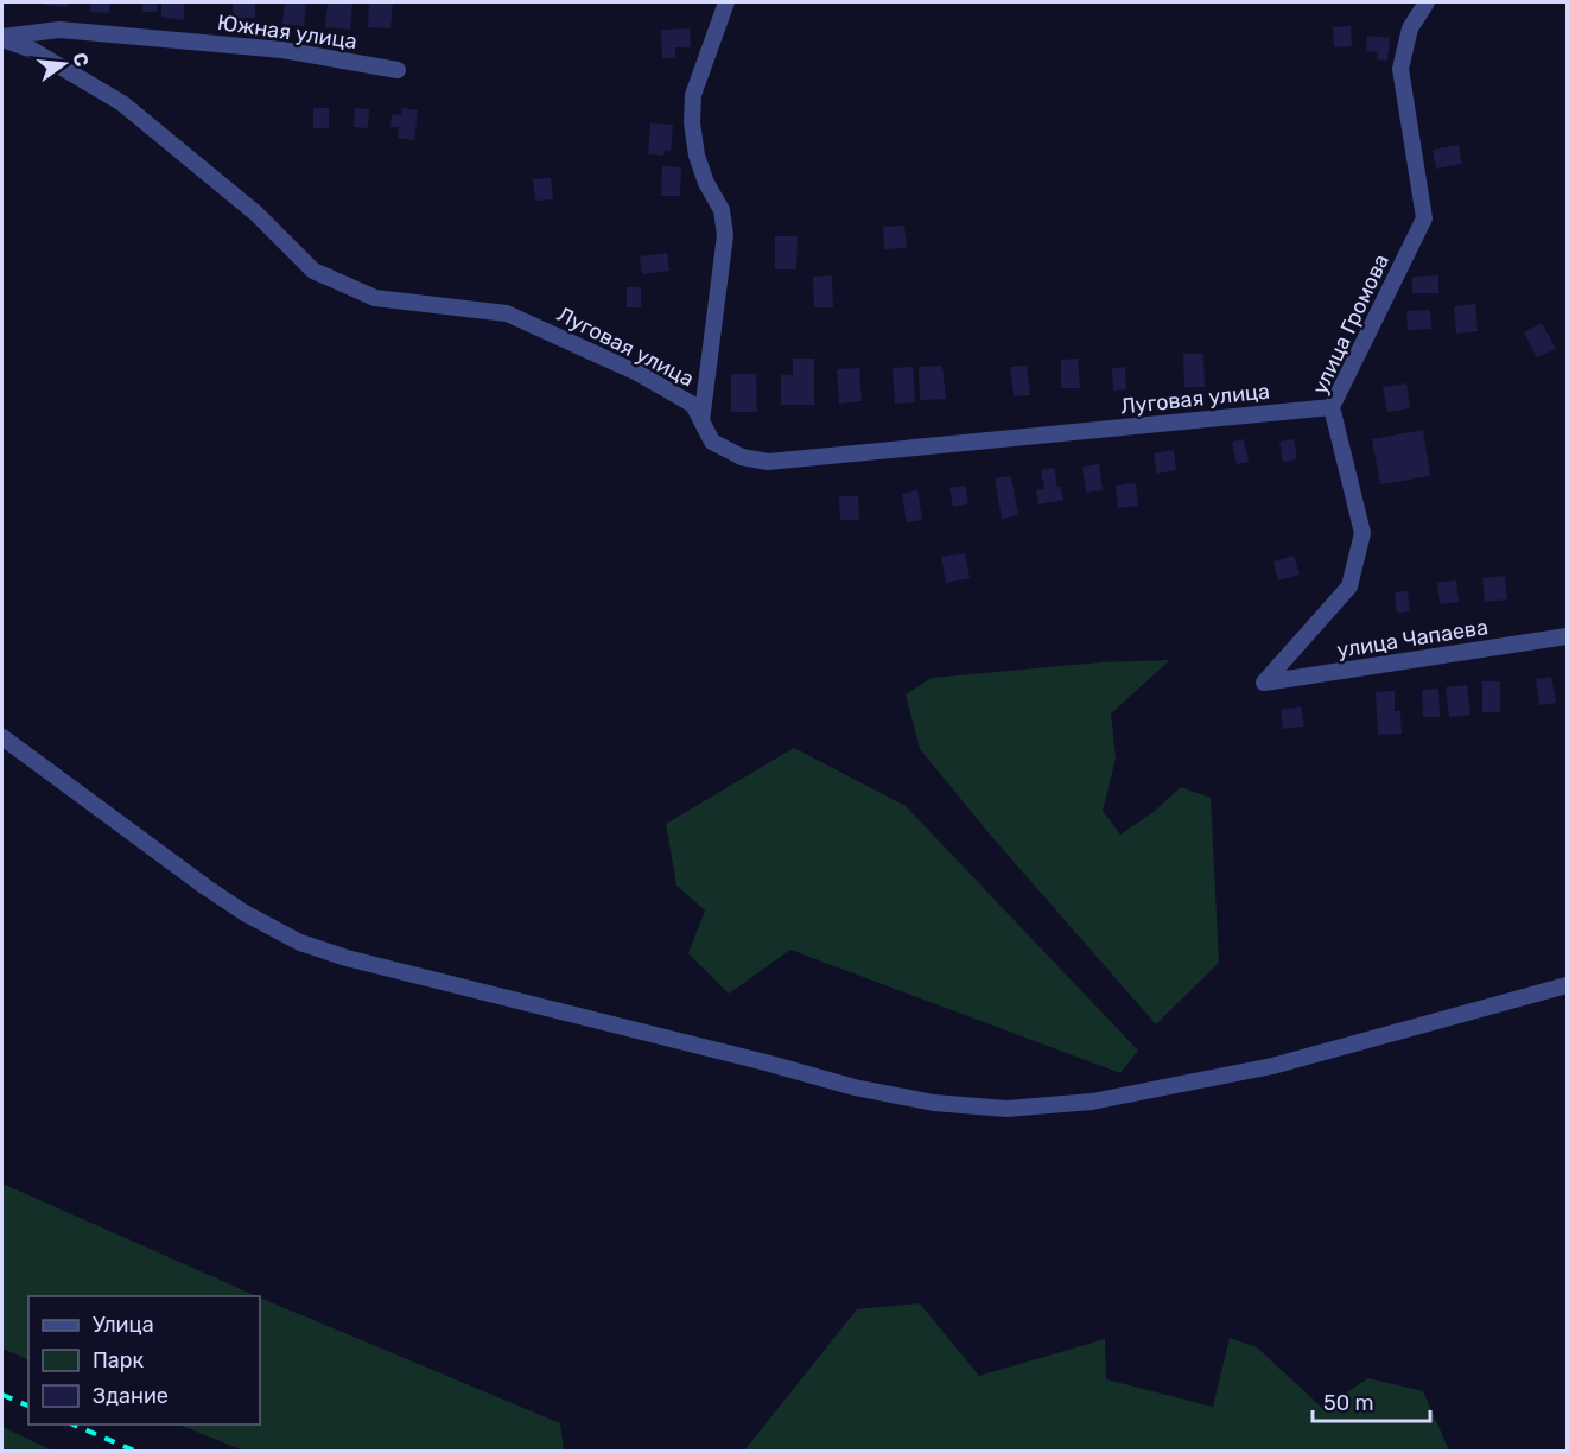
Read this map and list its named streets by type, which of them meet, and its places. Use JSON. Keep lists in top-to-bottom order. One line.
{"streets":{"street":["Южная улица","улица Громова","Луговая улица","улица Чапаева"]},"crossings":[["Южная улица","Луговая улица"],["улица Громова","Луговая улица"],["улица Громова","улица Чапаева"]],"legend":["Улица","Парк","Здание"],"scale_bar":"50 m","north":"right"}
